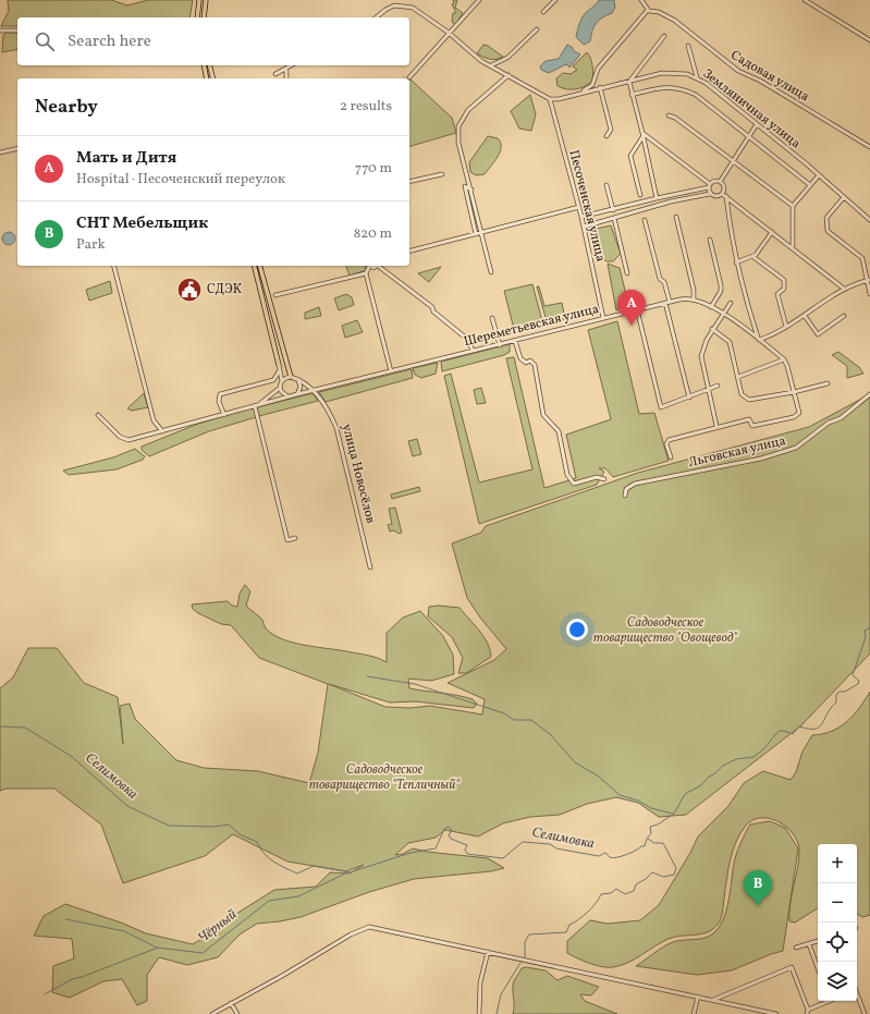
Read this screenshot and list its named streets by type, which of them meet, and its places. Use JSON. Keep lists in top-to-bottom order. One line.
{"streets":{"street":["Садовая улица","Земляничная улица","Песоченская улица","Шереметьевская улица","Льговская улица","улица Новосёлов"]},"crossings":[["Земляничная улица","Песоченская улица"],["Песоченская улица","Шереметьевская улица"],["Шереметьевская улица","улица Новосёлов"]],"water":["Селимовка","Чёрный"],"parks":["Садоводческое товарищество \"Овощевод\"","Садоводческое товарищество \"Тепличный\""],"places":{"public building":["СДЭК"]},"page":{"search":"Search here","heading":["Nearby","2 results"],"list":[{"mark":"A","name":"Мать и Дитя","note":"Hospital · Песоченский переулок","value":"770 m"},{"mark":"B","name":"СНТ Мебельщик","note":"Park","value":"820 m"}],"pins":["A","B"],"map_buttons":["+","−"]}}
